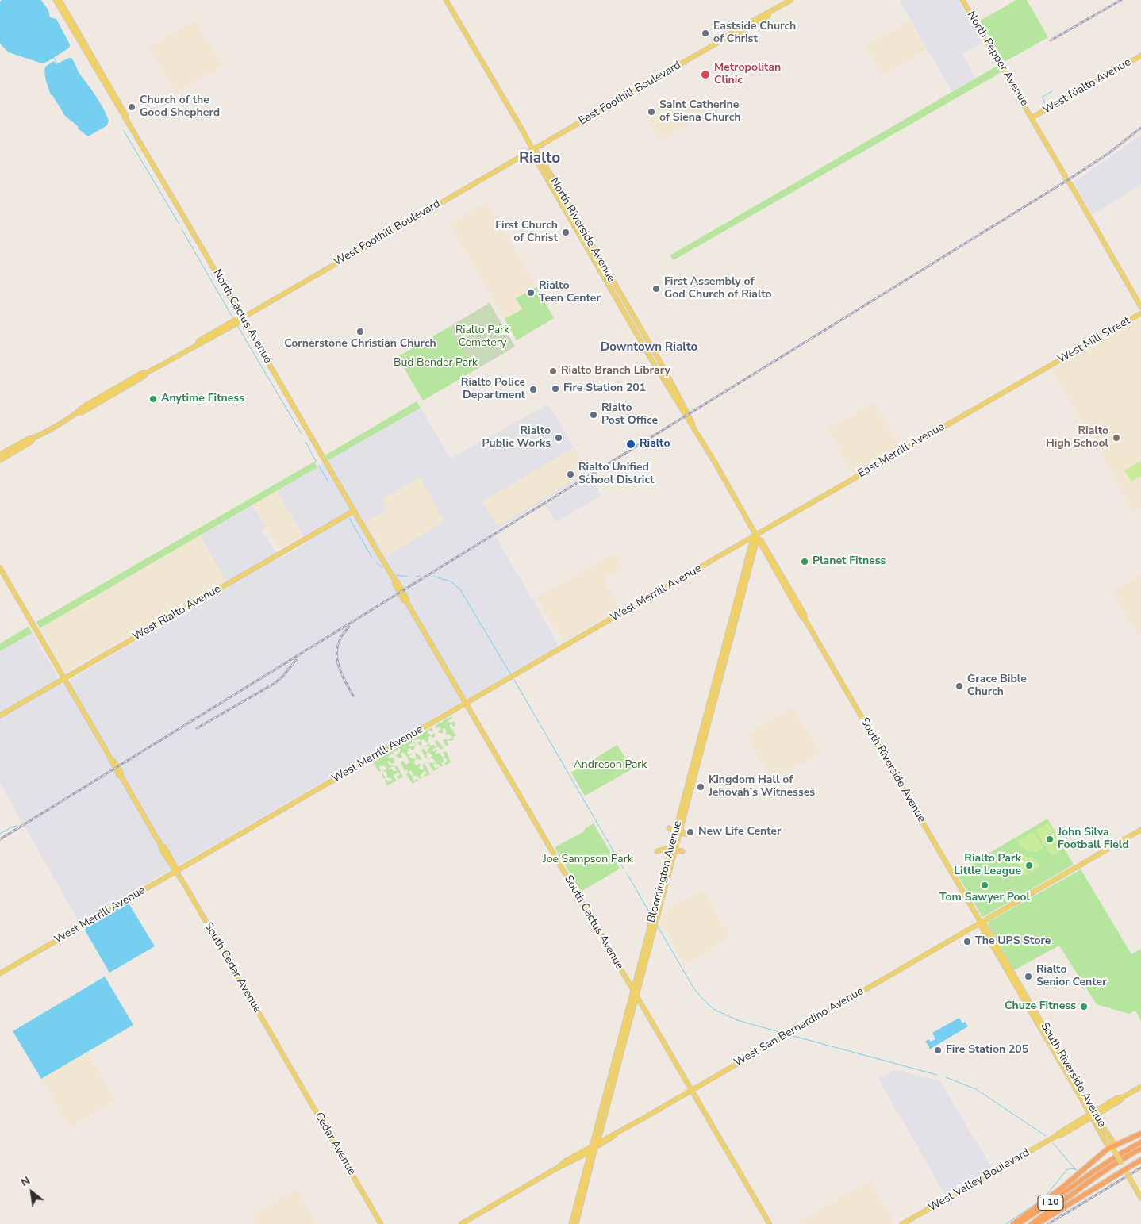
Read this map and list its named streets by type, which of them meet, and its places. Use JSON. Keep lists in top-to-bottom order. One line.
{"streets":{"highway":["I 10"],"main road":["North Pepper Avenue","West Rialto Avenue","East Foothill Boulevard","North Riverside Avenue","West Foothill Boulevard","North Cactus Avenue","West Mill Street","East Merrill Avenue","West Merrill Avenue","South Riverside Avenue","Bloomington Avenue","South Cactus Avenue","South Cedar Avenue","West San Bernardino Avenue","Cedar Avenue","West Valley Boulevard"]},"crossings":[["North Pepper Avenue","West Rialto Avenue"],["West Rialto Avenue","North Cactus Avenue"],["West Rialto Avenue","South Cactus Avenue"],["West Rialto Avenue","South Cedar Avenue"],["East Foothill Boulevard","North Riverside Avenue"],["East Foothill Boulevard","West Foothill Boulevard"],["North Riverside Avenue","West Foothill Boulevard"],["North Riverside Avenue","South Riverside Avenue"],["West Foothill Boulevard","North Cactus Avenue"],["North Cactus Avenue","South Cactus Avenue"],["West Mill Street","East Merrill Avenue"],["East Merrill Avenue","West Merrill Avenue"],["East Merrill Avenue","South Riverside Avenue"],["East Merrill Avenue","Bloomington Avenue"],["West Merrill Avenue","South Riverside Avenue"],["West Merrill Avenue","Bloomington Avenue"],["West Merrill Avenue","South Cactus Avenue"],["West Merrill Avenue","South Cedar Avenue"],["South Riverside Avenue","Bloomington Avenue"],["South Riverside Avenue","West San Bernardino Avenue"],["South Riverside Avenue","West Valley Boulevard"],["Bloomington Avenue","South Cactus Avenue"],["Bloomington Avenue","West San Bernardino Avenue"],["South Cactus Avenue","West San Bernardino Avenue"],["South Cedar Avenue","Cedar Avenue"]],"districts":["Rialto","Downtown Rialto"],"parks":["Rialto Park Cemetery","Bud Bender Park","Andreson Park","Joe Sampson Park"],"places":["Eastside Church of Christ","Metropolitan Clinic","Church of the Good Shepherd","Saint Catherine of Siena Church","First Church of Christ","First Assembly of God Church of Rialto","Rialto Teen Center","Cornerstone Christian Church","Rialto Branch Library","Fire Station 201","Rialto Police Department","Anytime Fitness","Rialto Post Office","Rialto Public Works","Rialto High School","Rialto","Rialto Unified School District","Planet Fitness","Grace Bible Church","Kingdom Hall of Jehovah's Witnesses","New Life Center","John Silva Football Field","Rialto Park Little League","Tom Sawyer Pool","The UPS Store","Rialto Senior Center","Chuze Fitness","Fire Station 205"],"north":"top left"}
